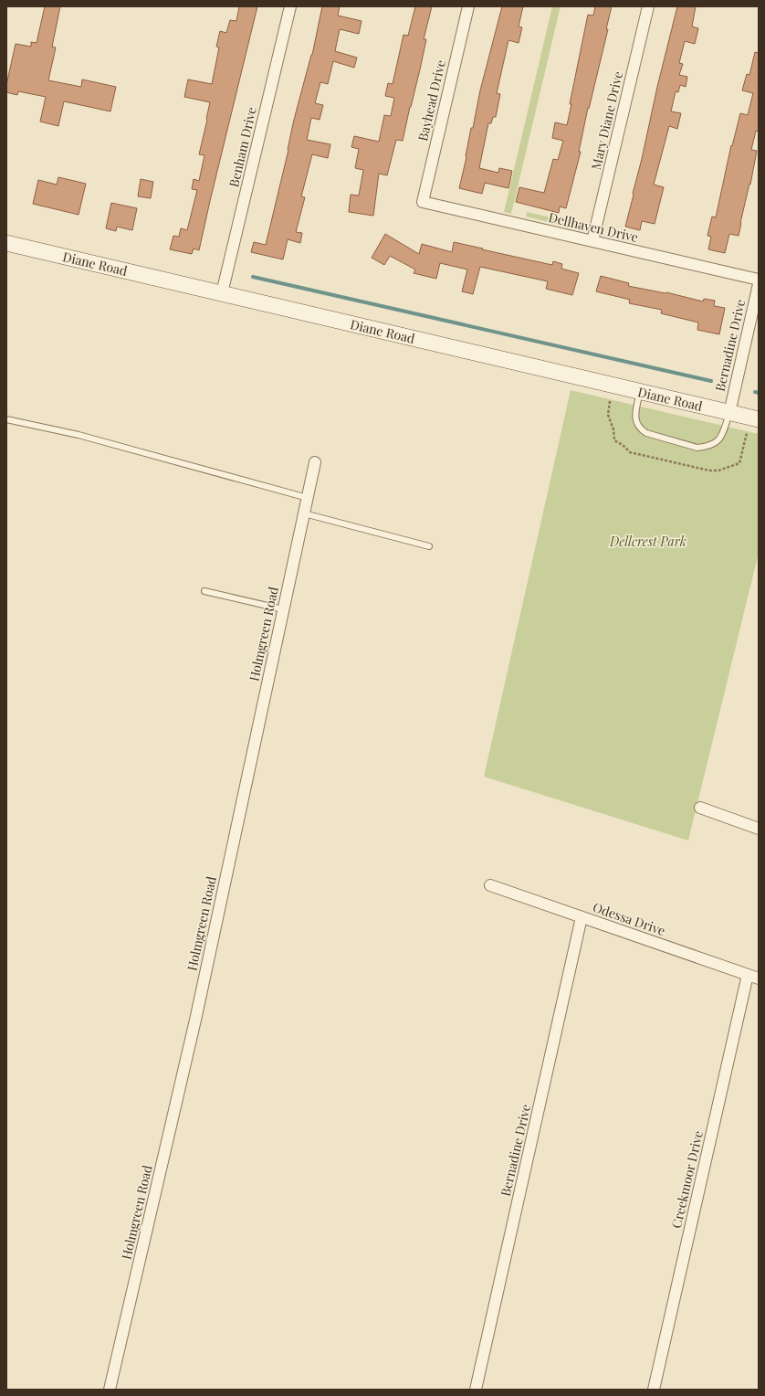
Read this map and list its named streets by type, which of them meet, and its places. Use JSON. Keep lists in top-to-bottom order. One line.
{"streets":{"street":["Bayhead Drive","Mary Diane Drive","Benham Drive","Dellhaven Drive","Diane Road","Bernadine Drive","Holmgreen Road","Odessa Drive","Creekmoor Drive"]},"crossings":[["Bayhead Drive","Dellhaven Drive"],["Mary Diane Drive","Dellhaven Drive"],["Benham Drive","Diane Road"],["Diane Road","Bernadine Drive"],["Bernadine Drive","Odessa Drive"],["Odessa Drive","Creekmoor Drive"]],"parks":["Dellcrest Park"]}
